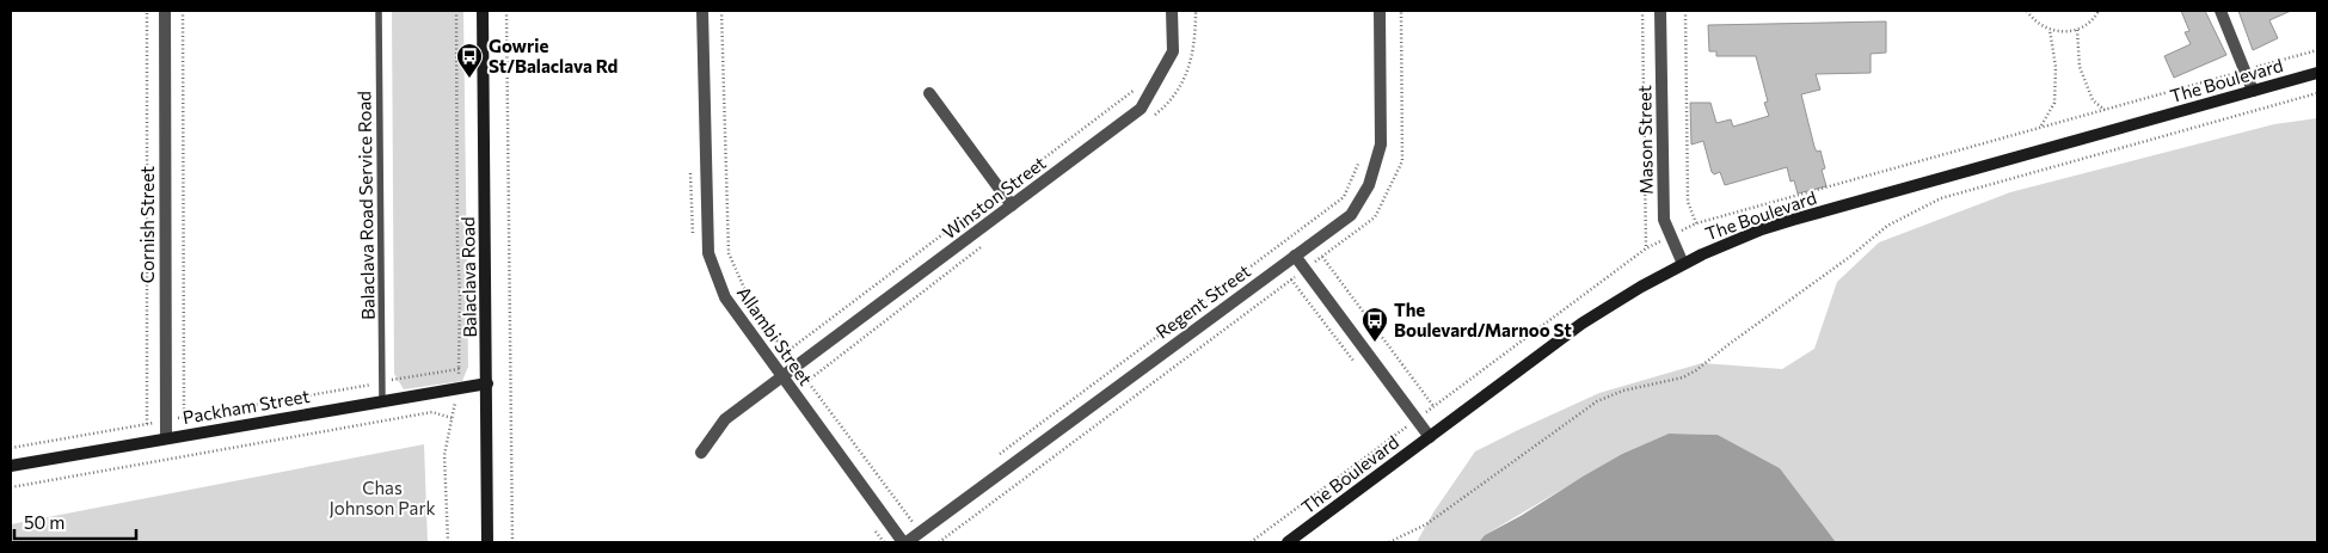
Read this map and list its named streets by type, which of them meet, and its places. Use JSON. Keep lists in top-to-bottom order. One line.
{"streets":{"street":["The Boulevard","Mason Street","Winston Street","Cornish Street","Balaclava Road","Regent Street","Allambi Street","Packham Street"],"lane":["Balaclava Road Service Road"]},"crossings":[["The Boulevard","Mason Street"],["Winston Street","Allambi Street"],["Balaclava Road Service Road","Packham Street"],["Cornish Street","Packham Street"],["Balaclava Road","Packham Street"],["Regent Street","Allambi Street"]],"parks":["Chas Johnson Park"],"places":{"bus stop":["Gowrie St/Balaclava Rd","The Boulevard/Marnoo St"]},"scale_bar":"50 m"}
